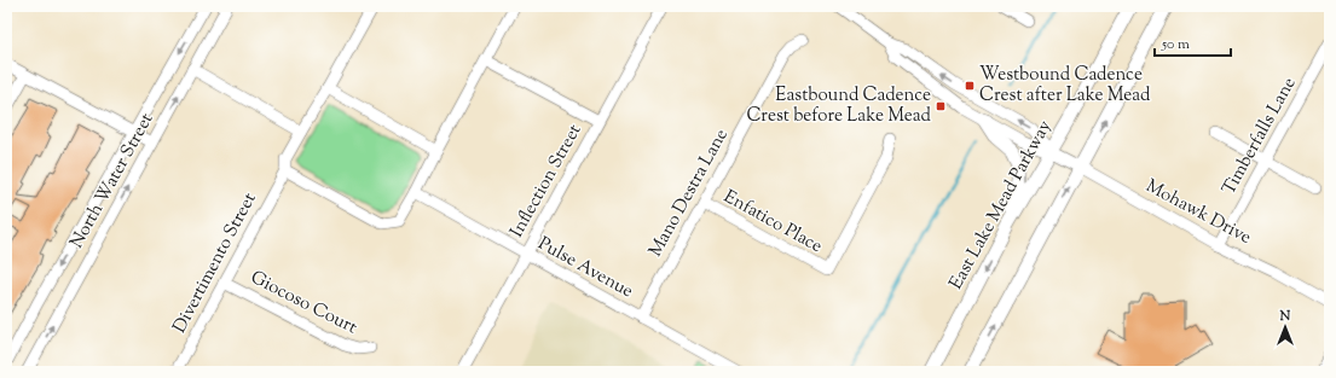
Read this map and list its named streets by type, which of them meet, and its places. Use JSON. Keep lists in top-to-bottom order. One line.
{"streets":{"main road":["East Lake Mead Parkway"],"street":["Timberfalls Lane","North Water Street","Inflection Street","Mano Destra Lane","Mohawk Drive","Enfatico Place","Divertimento Street","Pulse Avenue","Giocoso Court"]},"crossings":[["Timberfalls Lane","Mohawk Drive"],["Inflection Street","Pulse Avenue"],["Mano Destra Lane","Enfatico Place"],["Mano Destra Lane","Pulse Avenue"],["East Lake Mead Parkway","Mohawk Drive"],["Divertimento Street","Giocoso Court"]],"places":{"transit":["Westbound Cadence Crest after Lake Mead","Eastbound Cadence Crest before Lake Mead"]},"scale_bar":"50 m","north":"top"}
